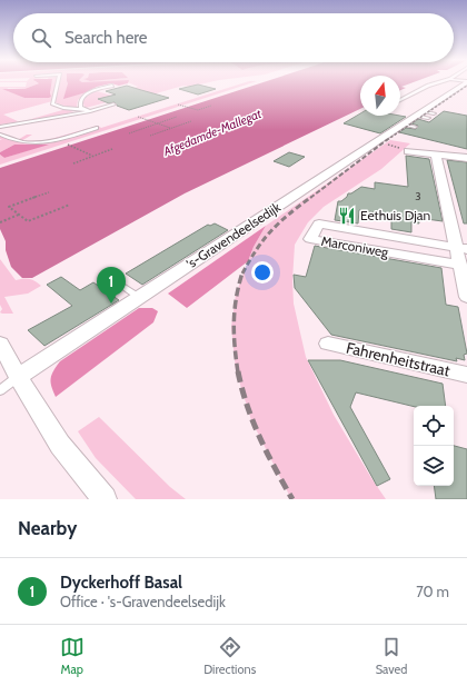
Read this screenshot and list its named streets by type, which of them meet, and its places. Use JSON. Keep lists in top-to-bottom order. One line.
{"streets":{"street":["'s-Gravendeelsedijk","Marconiweg","Fahrenheitstraat"]},"water":["Afgedamde-Mallegat"],"places":{"restaurant":["Eethuis Djan"]},"house_numbers":["3"],"north":"top","page":{"search":"Search here","pins":"1","heading":"Nearby","list":[{"mark":"1","name":"Dyckerhoff Basal","note":"Office · 's-Gravendeelsedijk","value":"70 m"}],"nav":["Map","Directions","Saved"]}}
